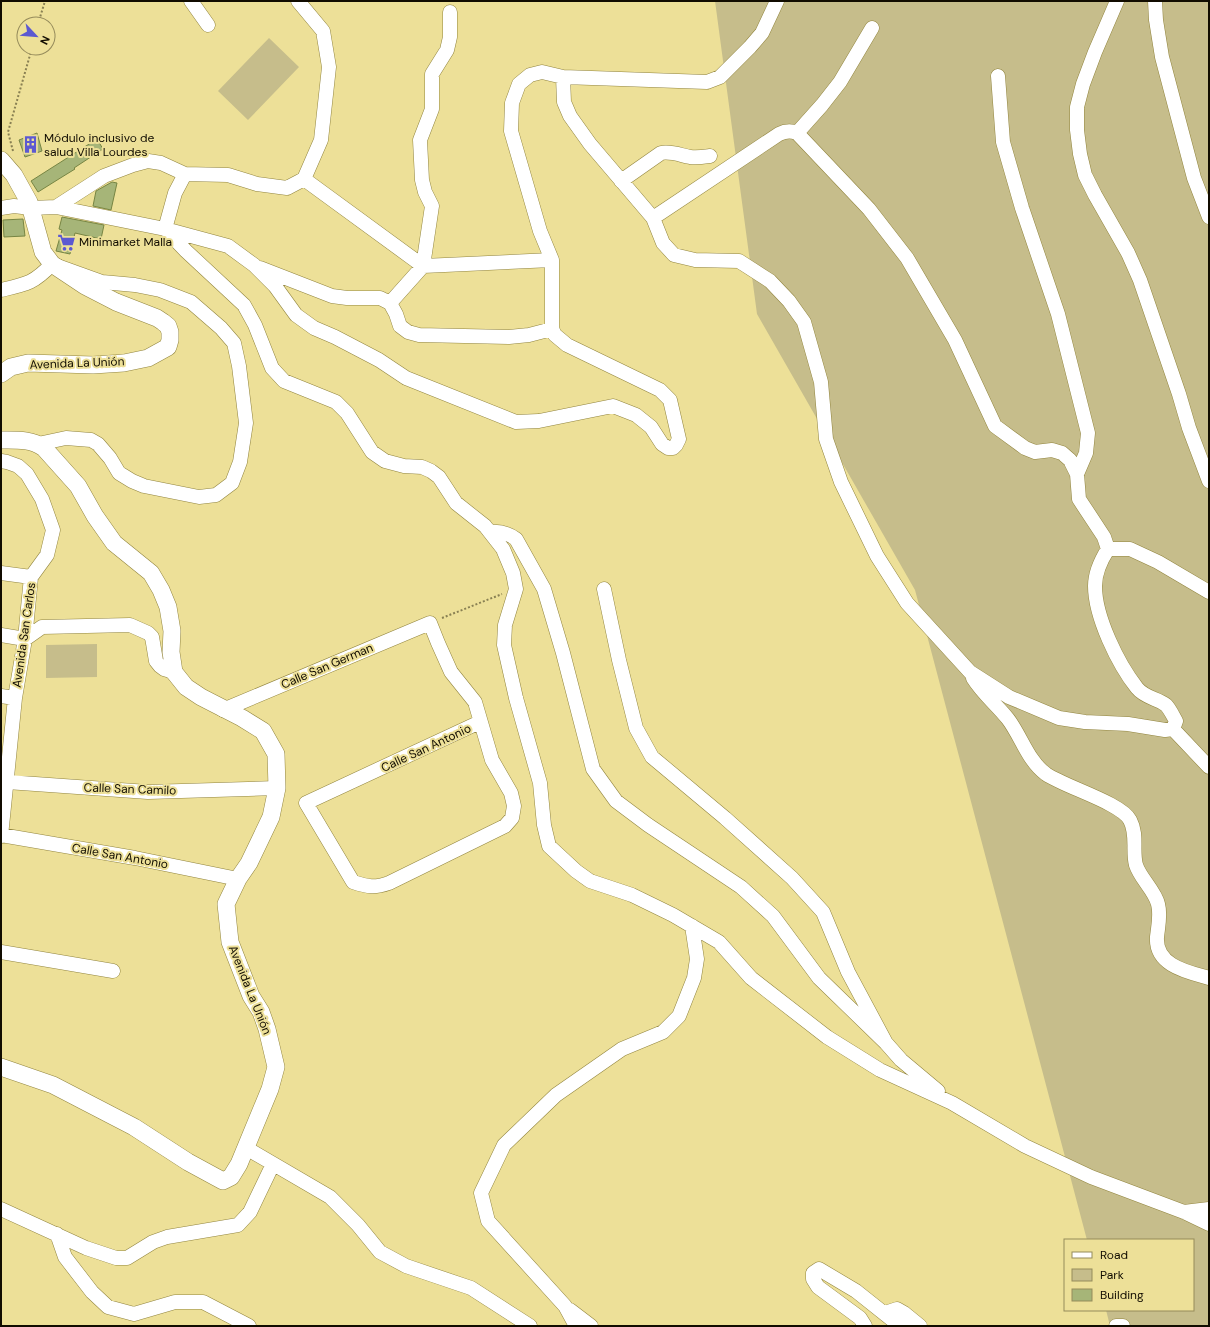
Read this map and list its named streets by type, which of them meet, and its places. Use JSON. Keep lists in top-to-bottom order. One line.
{"streets":{"main road":["Avenida La Unión"],"street":["Avenida San Carlos","Calle San German","Calle San Antonio","Calle San Camilo"]},"crossings":[["Avenida La Unión","Calle San German"],["Avenida La Unión","Calle San Antonio"],["Avenida La Unión","Calle San Camilo"],["Avenida San Carlos","Calle San Antonio"],["Avenida San Carlos","Calle San Camilo"]],"places":{"building":["Módulo inclusivo de salud Villa Lourdes"],"supermarket":["Minimarket Malla"]},"legend":["Road","Park","Building"],"north":"bottom right"}
